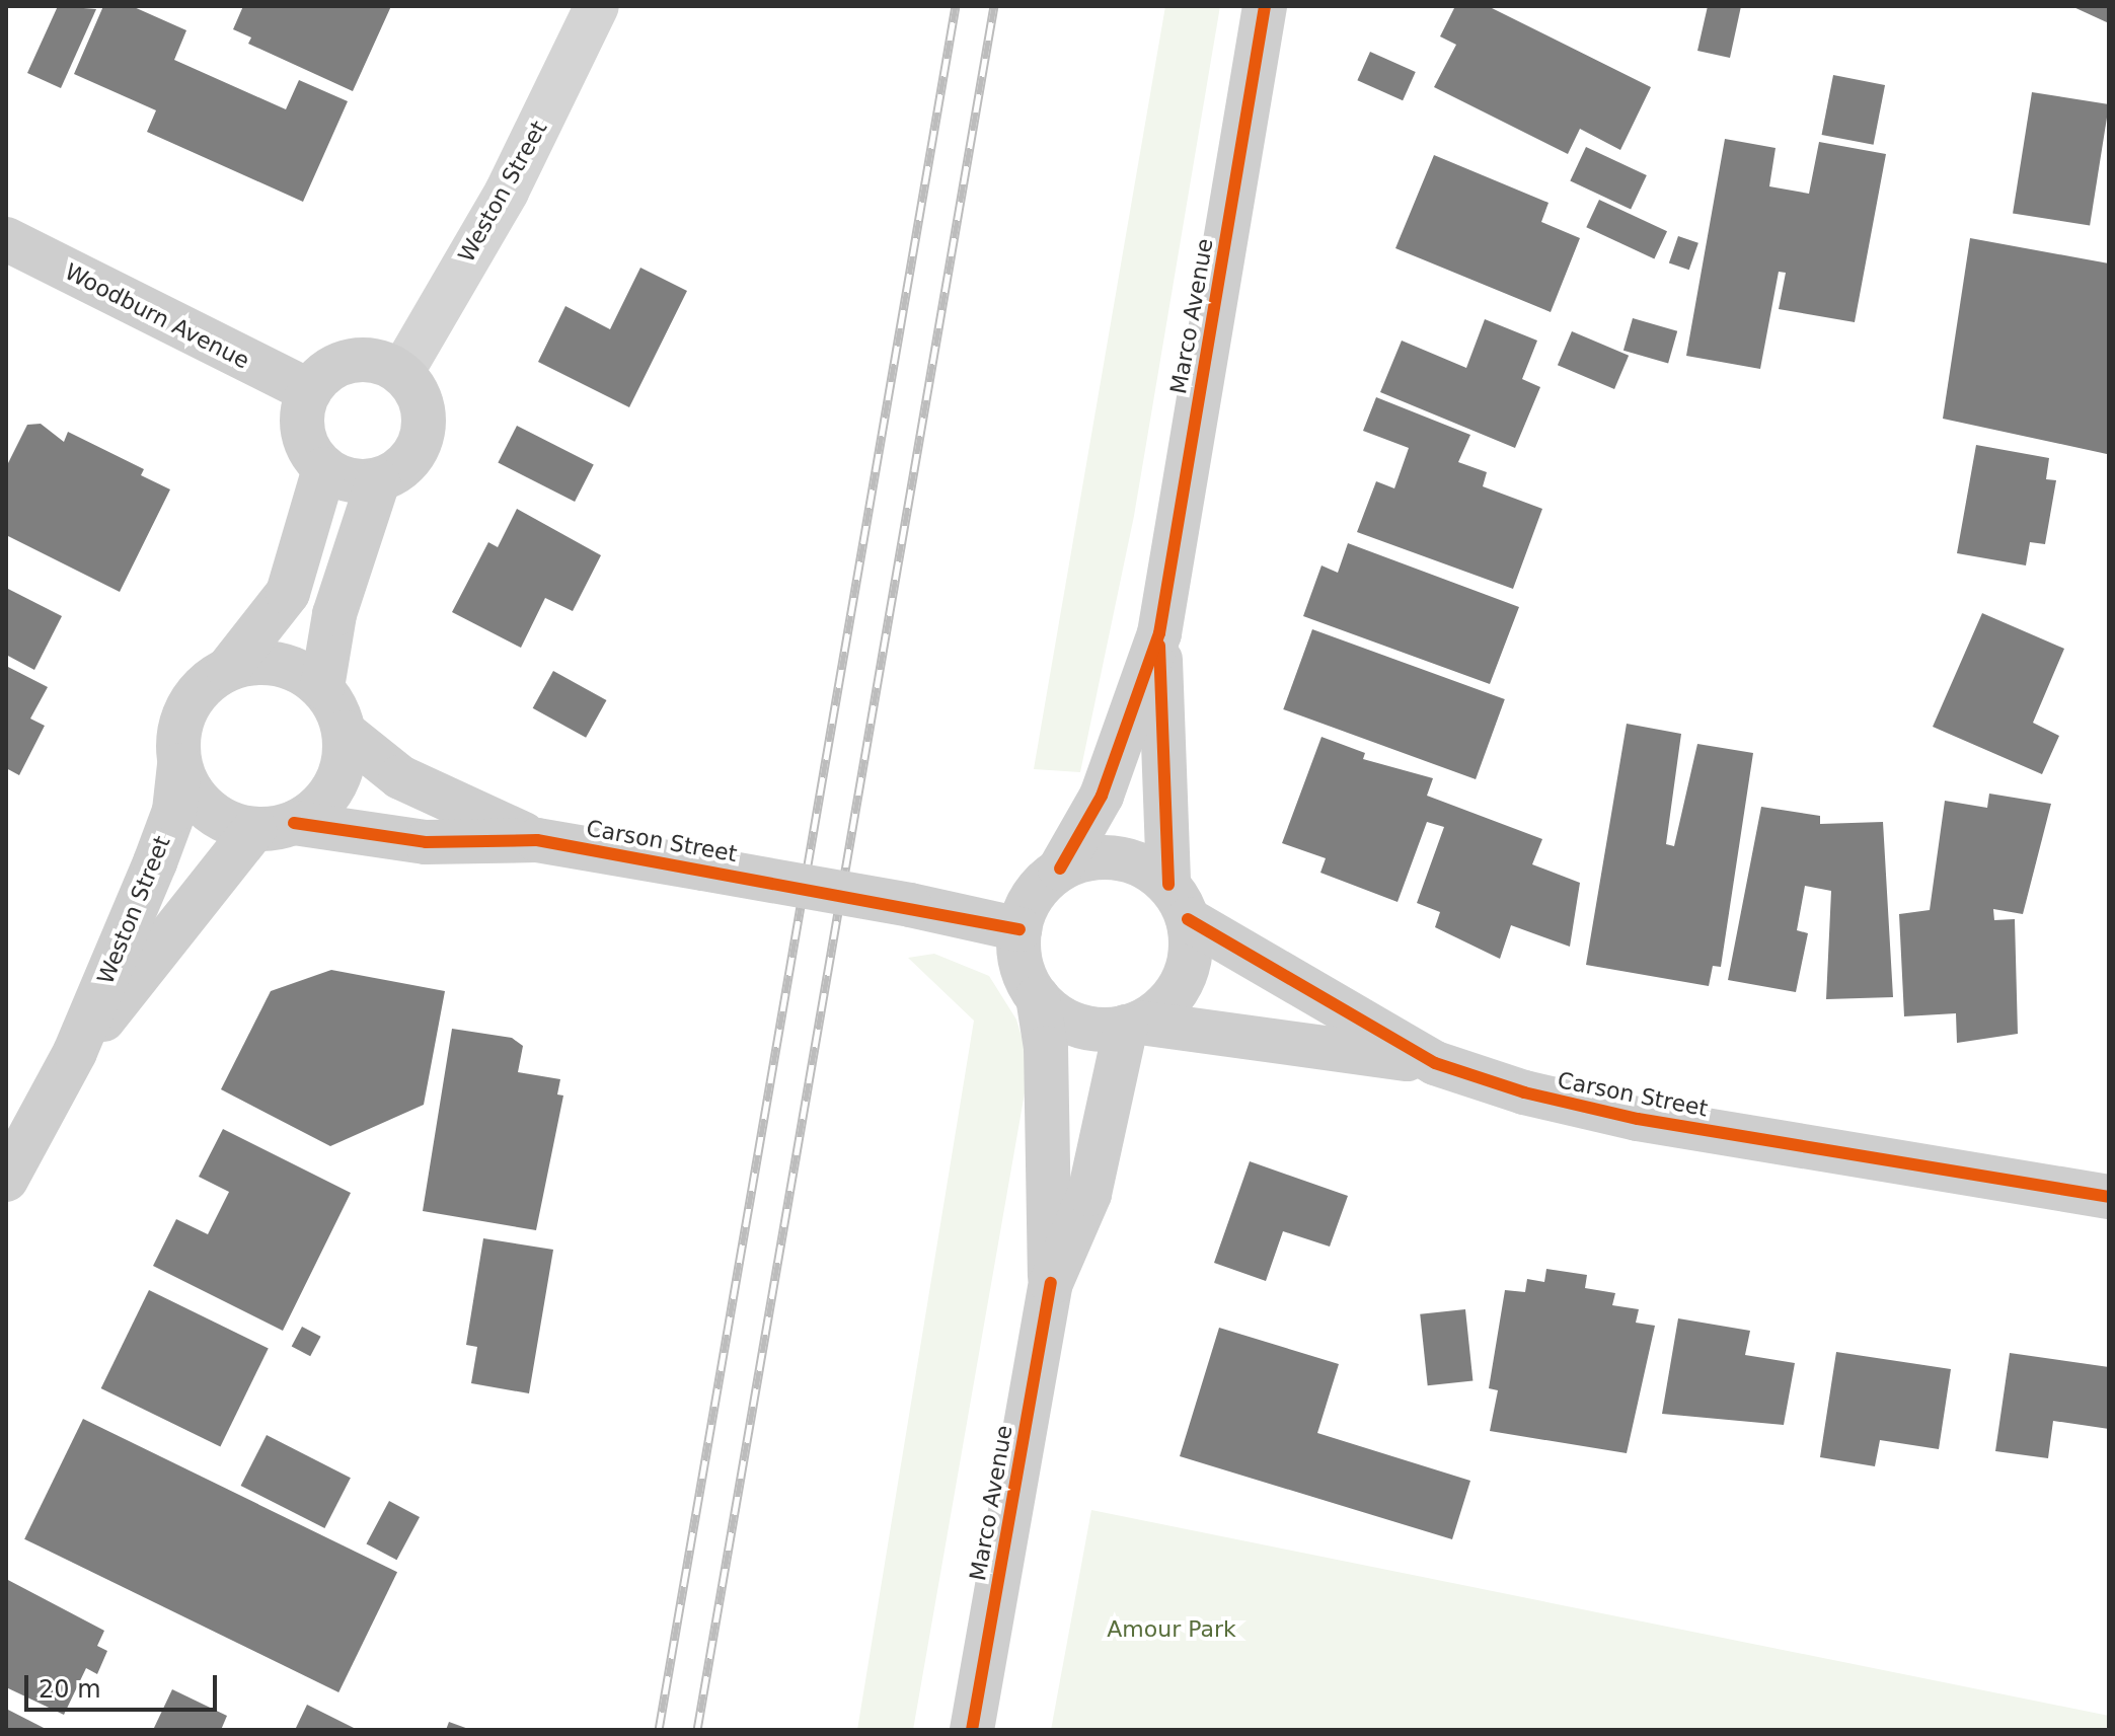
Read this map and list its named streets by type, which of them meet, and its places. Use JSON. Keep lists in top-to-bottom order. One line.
{"streets":{"street":["Weston Street","Woodburn Avenue","Marco Avenue","Carson Street"]},"crossings":[["Weston Street","Woodburn Avenue"],["Weston Street","Carson Street"],["Marco Avenue","Carson Street"]],"parks":["Amour Park"],"scale_bar":"20 m"}
